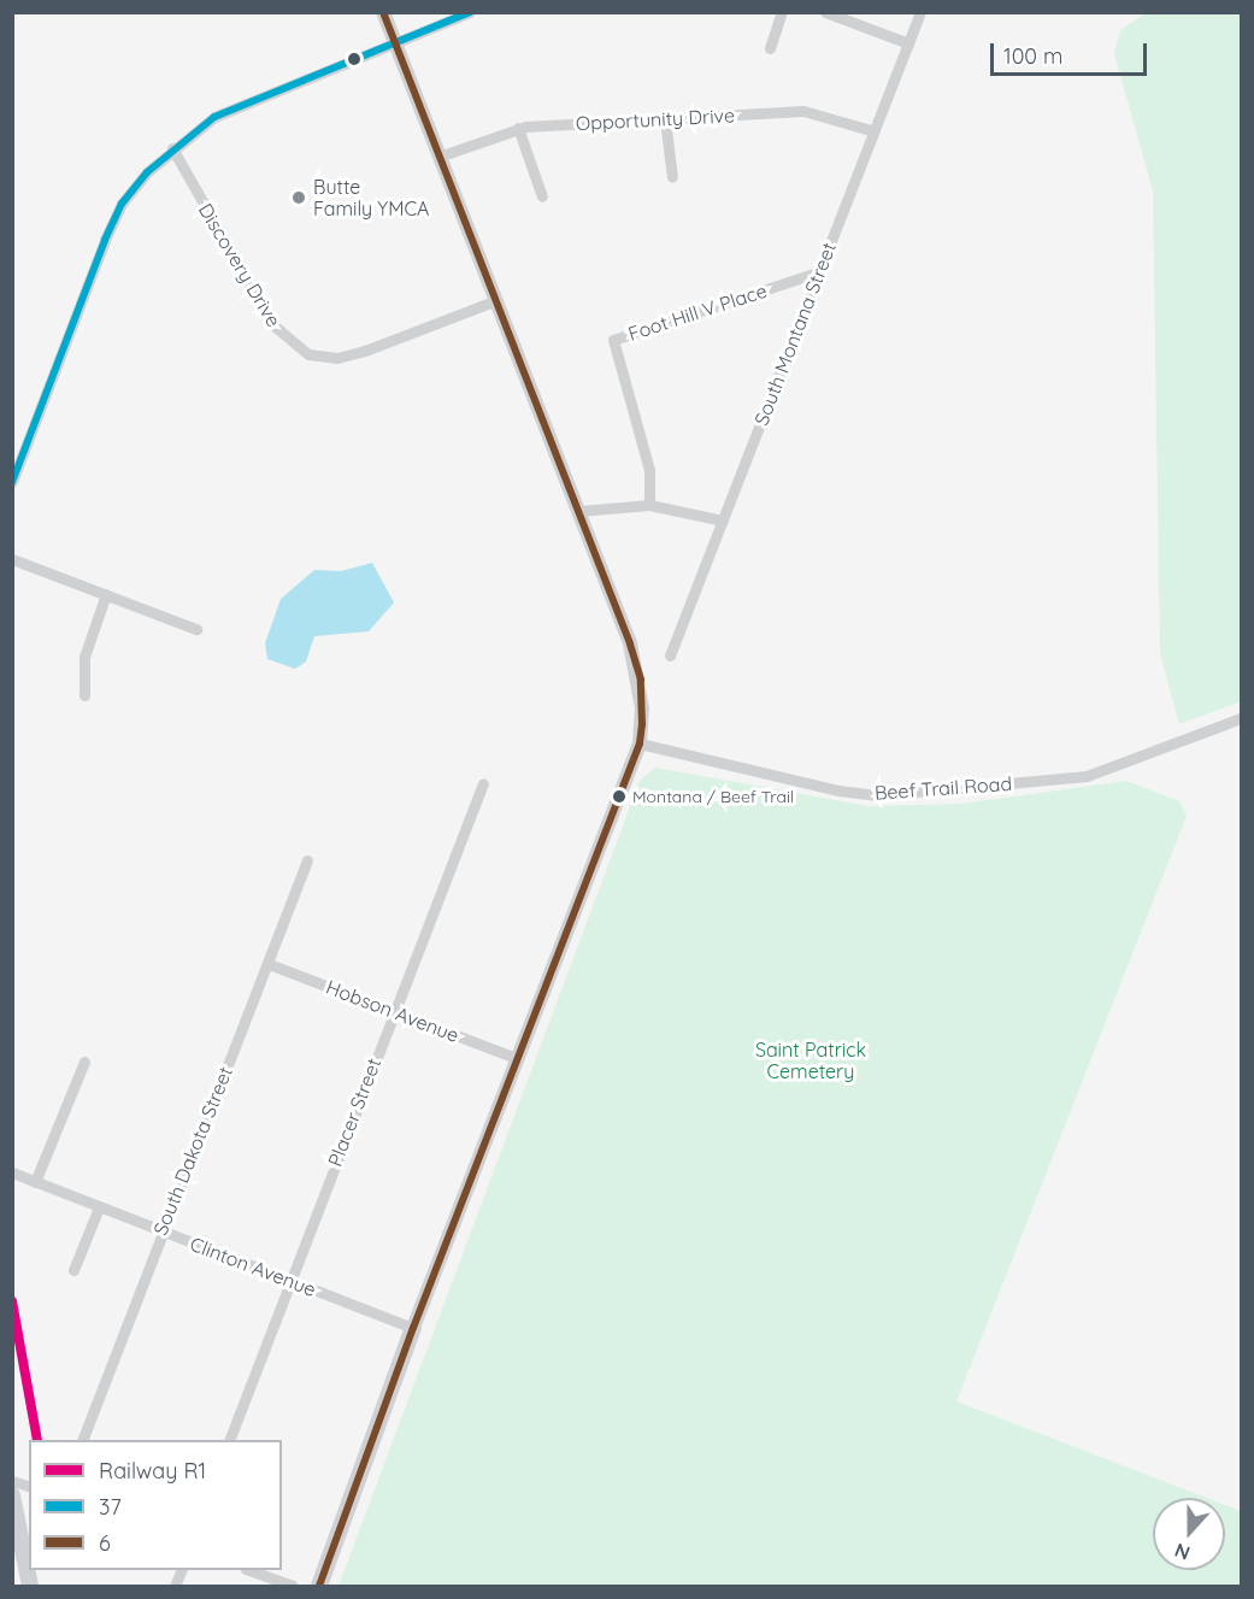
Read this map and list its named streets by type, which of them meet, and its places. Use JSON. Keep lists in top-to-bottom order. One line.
{"streets":{"street":["Opportunity Drive","Discovery Drive","Foot Hill V Place","South Montana Street","Beef Trail Road","Hobson Avenue","Placer Street","South Dakota Street","Clinton Avenue"]},"crossings":[["Opportunity Drive","South Montana Street"],["Foot Hill V Place","South Montana Street"],["Hobson Avenue","Placer Street"],["Hobson Avenue","South Dakota Street"],["Placer Street","Clinton Avenue"],["South Dakota Street","Clinton Avenue"]],"parks":["Saint Patrick Cemetery"],"places":["Butte Family YMCA","Montana / Beef Trail"],"lines":["transit line 37","transit line 6","rail line R1"],"legend":["Railway R1","37","6"],"scale_bar":"100 m","north":"bottom"}
